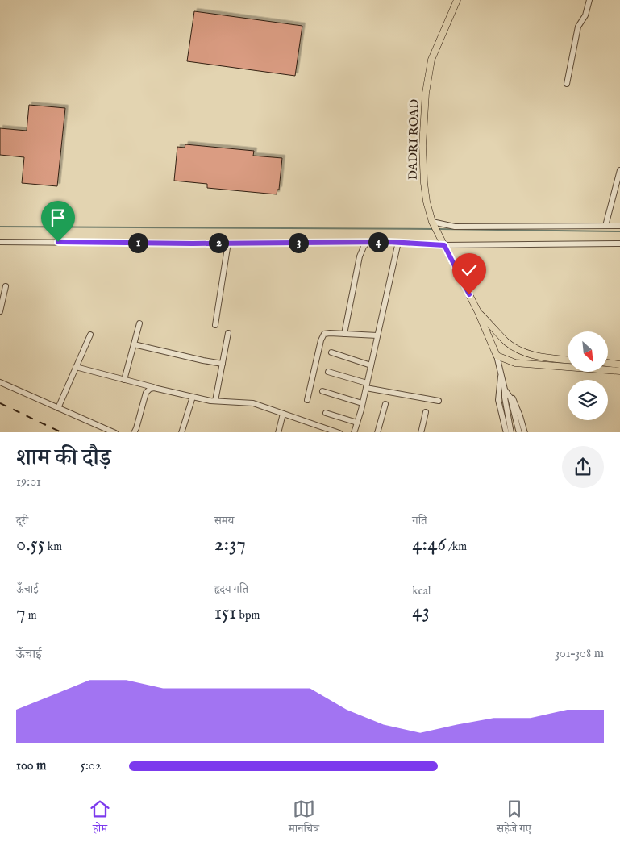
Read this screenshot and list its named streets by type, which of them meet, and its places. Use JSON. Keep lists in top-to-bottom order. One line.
{"streets":{"main road":["DADRI ROAD"]},"north":"bottom right","page":{"pins":["4","1","2","3"],"heading":["शाम की दौड़","19:01"],"stats":[["दूरी","0.55 km"],["समय","2:37"],["गति","4:46 /km"],["ऊँचाई","7 m"],["हृदय गति","151 bpm"],["kcal","43"]],"chart":["ऊँचाई","301–308 m"],"list":[{"name":"100 m","note":"5:02"}],"tabs":["होम","मानचित्र","सहेजे गए"]}}
